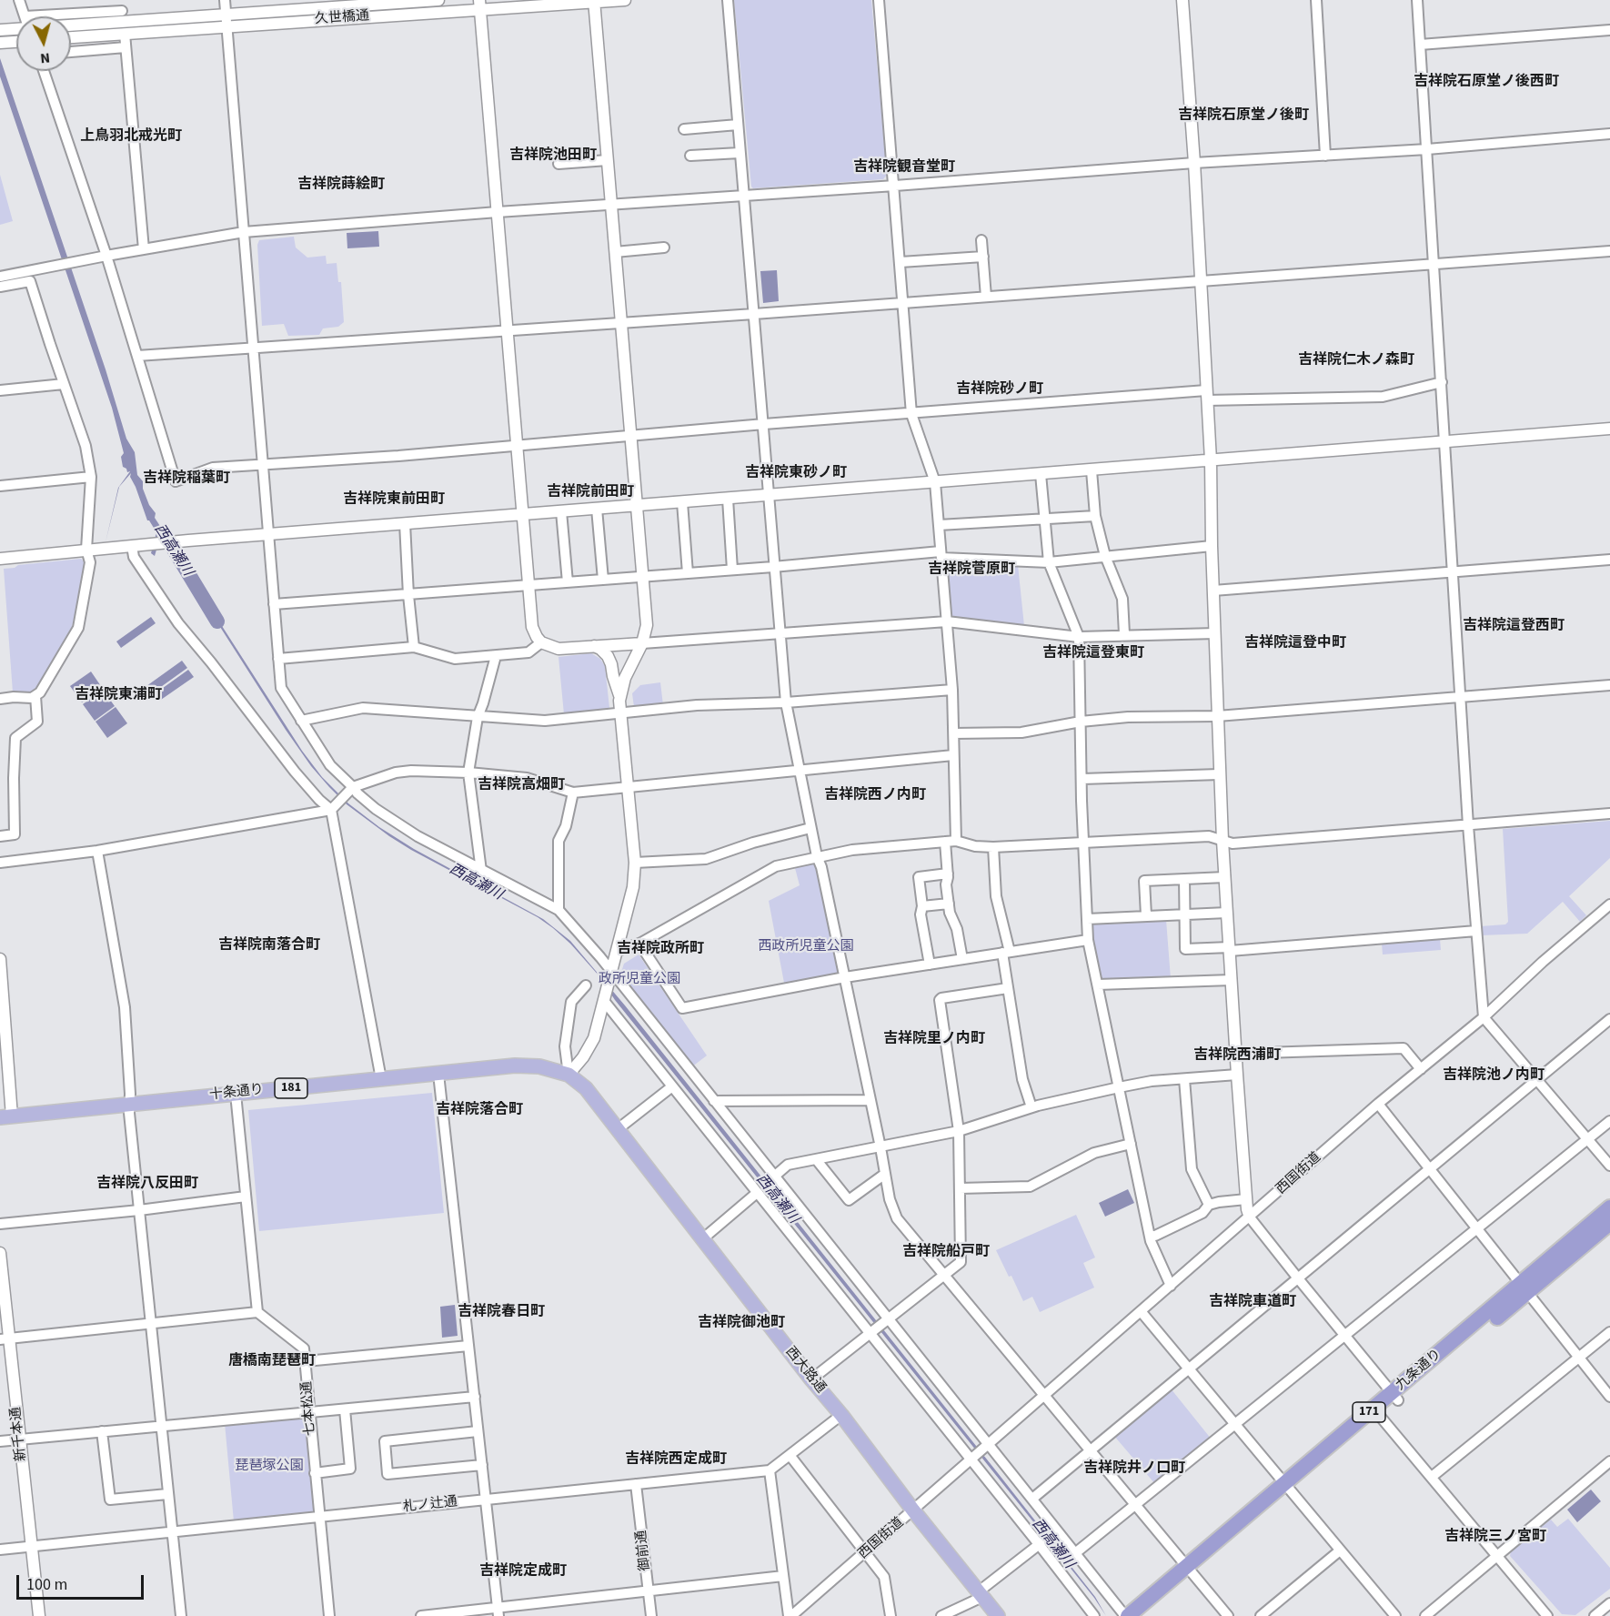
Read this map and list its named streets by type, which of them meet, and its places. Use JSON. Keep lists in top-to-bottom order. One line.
{"streets":{"highway":["九条通り","171"],"main road":["181","十条通り","西大路通"],"street":["久世橋通","西国街道","七本松通","新千本通","札ノ辻通","御前通"]},"crossings":[["十条通り","西大路通"],["西国街道","西大路通"],["七本松通","札ノ辻通"],["新千本通","札ノ辻通"],["札ノ辻通","御前通"]],"districts":["吉祥院石原堂ノ後西町","吉祥院石原堂ノ後町","上鳥羽北戒光町","吉祥院池田町","吉祥院観音堂町","吉祥院蒔絵町","吉祥院仁木ノ森町","吉祥院砂ノ町","吉祥院東砂ノ町","吉祥院稲葉町","吉祥院前田町","吉祥院東前田町","吉祥院菅原町","吉祥院這登西町","吉祥院這登中町","吉祥院這登東町","吉祥院東浦町","吉祥院高畑町","吉祥院西ノ内町","吉祥院南落合町","吉祥院政所町","吉祥院里ノ内町","吉祥院西浦町","吉祥院池ノ内町","吉祥院落合町","吉祥院八反田町","吉祥院船戸町","吉祥院車道町","吉祥院春日町","吉祥院御池町","唐橋南琵琶町","吉祥院西定成町","吉祥院井ノ口町","吉祥院三ノ宮町","吉祥院定成町"],"water":["西高瀬川"],"parks":["西政所児童公園","政所児童公園","琵琶塚公園"],"scale_bar":"100 m","north":"bottom"}
